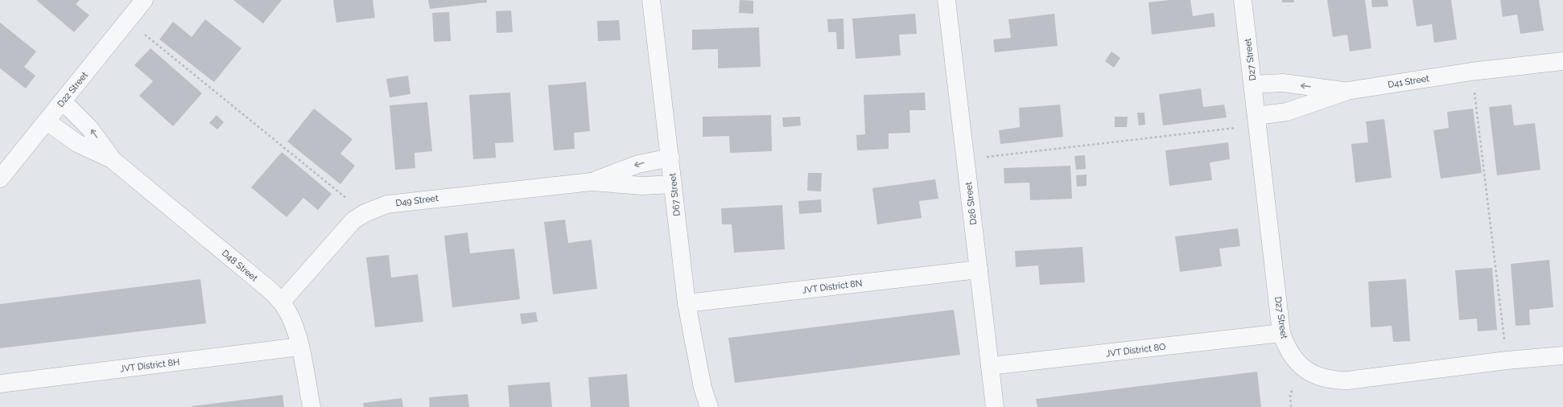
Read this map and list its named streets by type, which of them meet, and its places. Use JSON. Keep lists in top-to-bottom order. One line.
{"streets":{"street":["D27 Street","D41 Street","D22 Street","D67 Street","D49 Street","D26 Street","D48 Street","JVT District 8N","JVT District 8O","JVT District 8H"]},"crossings":[["D27 Street","D41 Street"],["D27 Street","JVT District 8O"],["D22 Street","D48 Street"],["D67 Street","D49 Street"],["D67 Street","JVT District 8N"],["D49 Street","D48 Street"],["D26 Street","JVT District 8N"],["D26 Street","JVT District 8O"],["D48 Street","JVT District 8H"]]}
